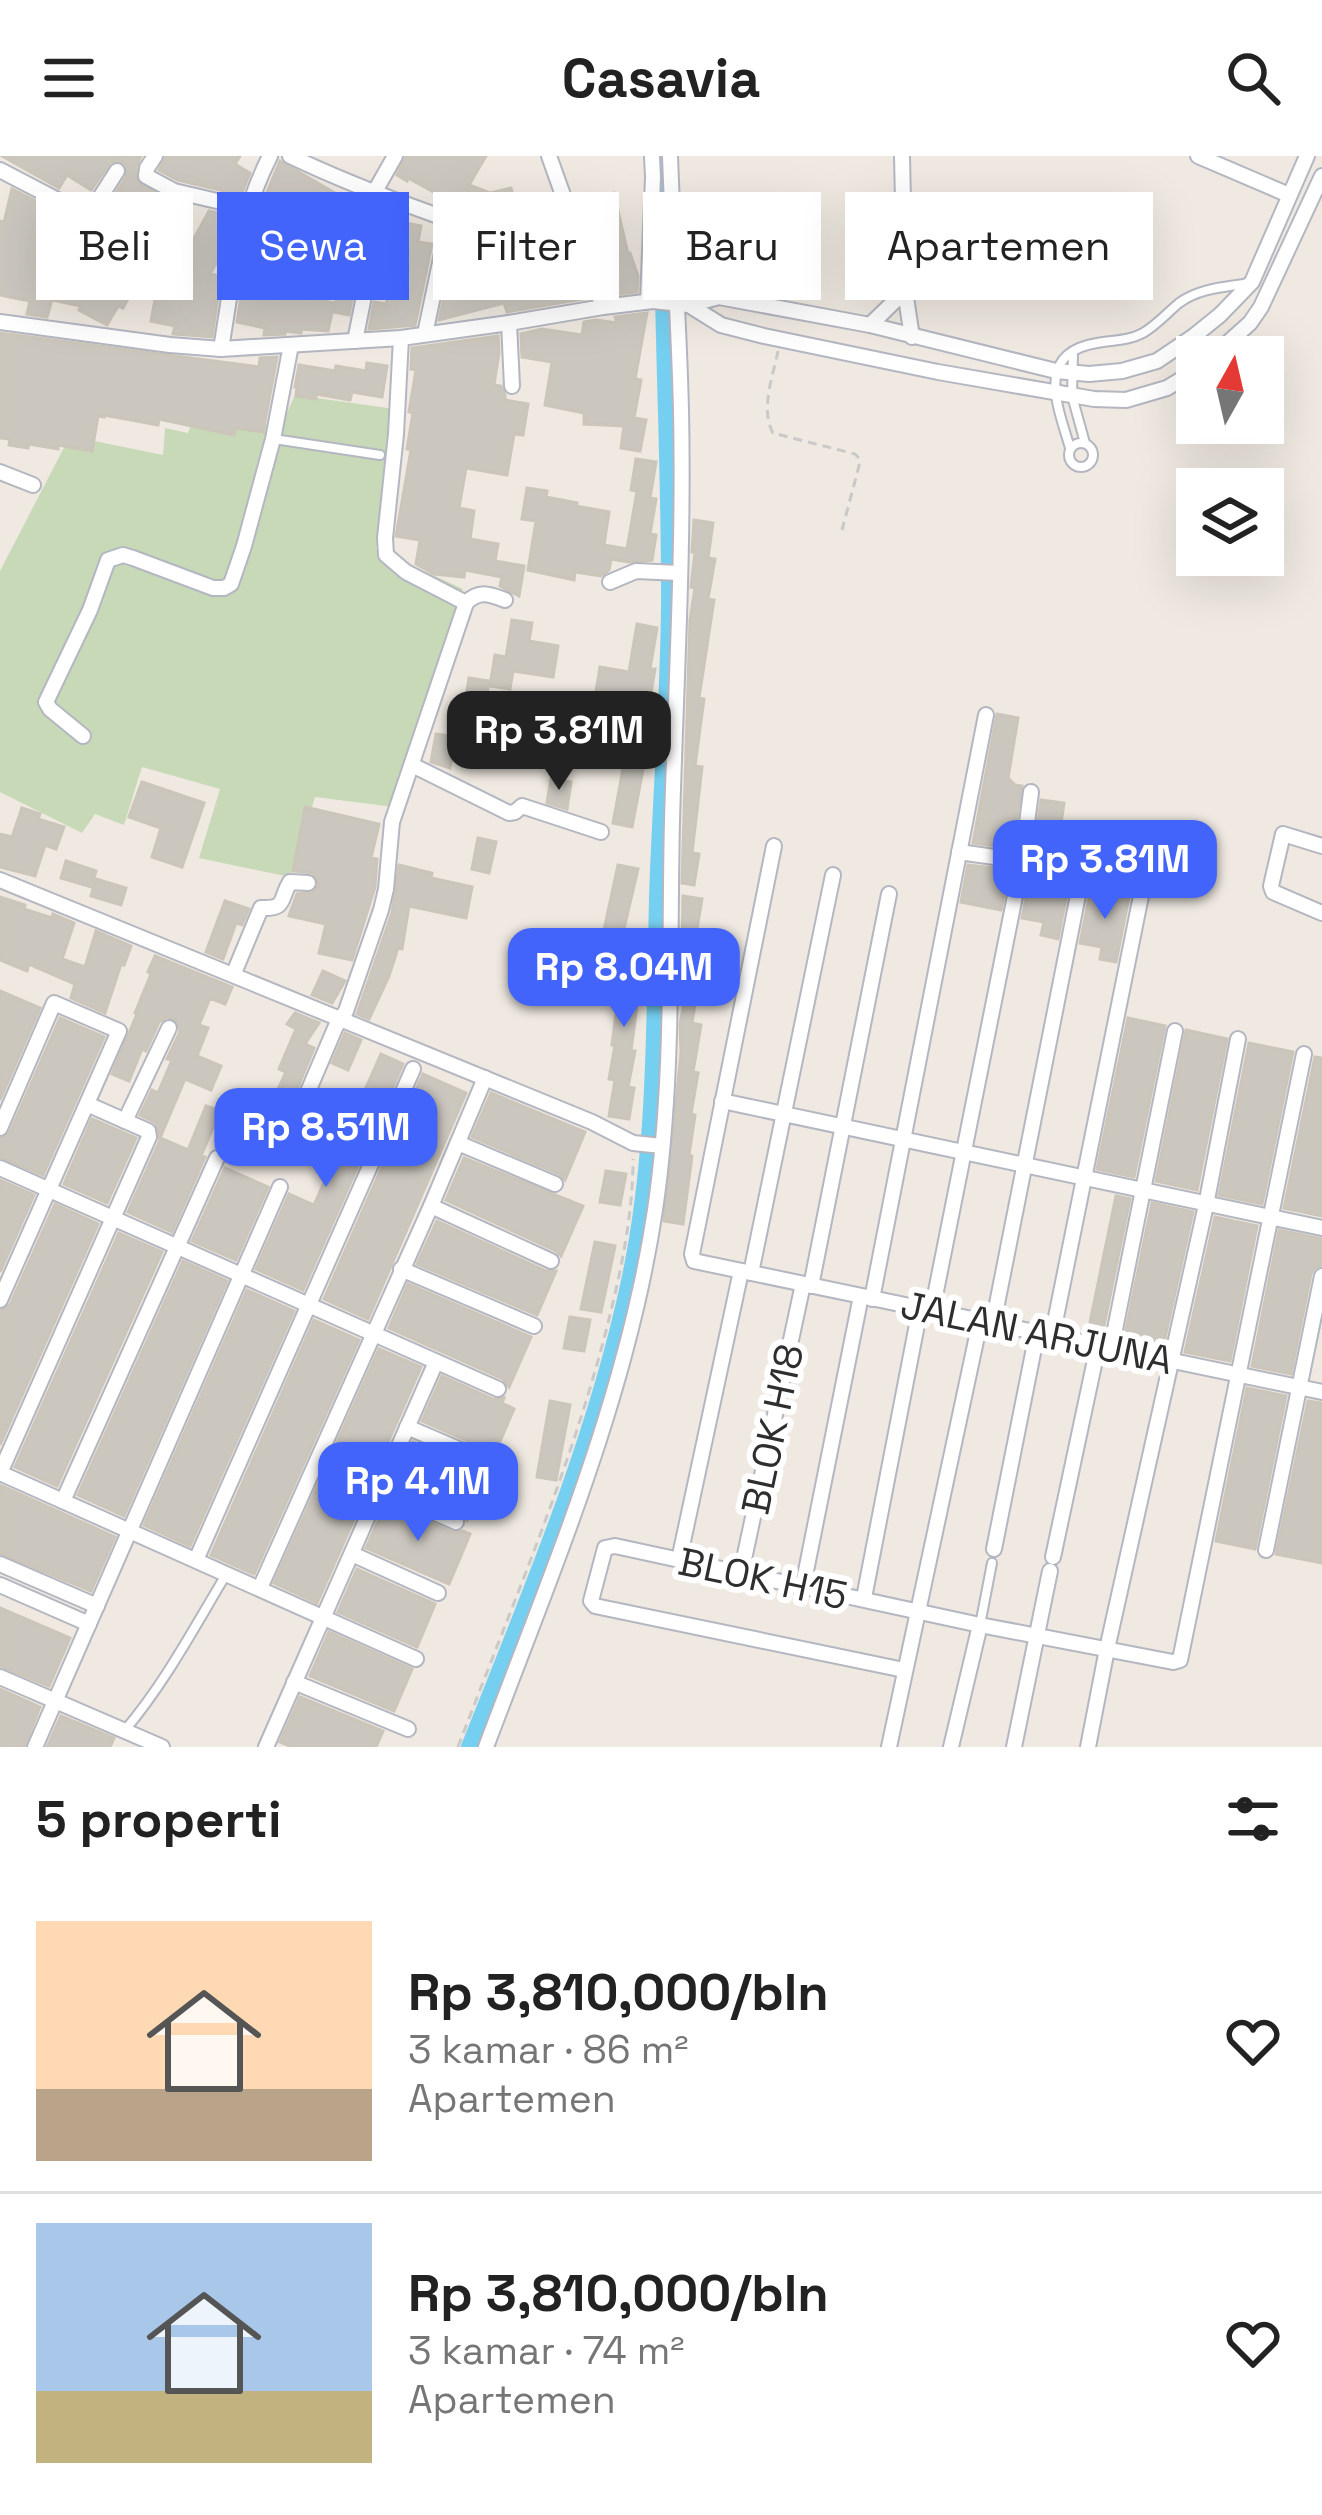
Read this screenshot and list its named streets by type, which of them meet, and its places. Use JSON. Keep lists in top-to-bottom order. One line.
{"streets":{"street":["JALAN ARJUNA","BLOK H18","BLOK H15"]},"crossings":[["JALAN ARJUNA","BLOK H18"],["JALAN ARJUNA","BLOK H15"],["BLOK H18","BLOK H15"]],"north":"top","page":{"header":"Casavia","chip":["Beli","Sewa","Filter","Baru","Apartemen"],"price":["Rp 3.81M","Rp 3.81M","Rp 8.04M","Rp 8.51M","Rp 4.1M"],"heading":"5 properti","list":[{"name":"Rp 3,810,000/bln","note":"3 kamar · 86 m² · Apartemen"},{"name":"Rp 3,810,000/bln","note":"3 kamar · 74 m² · Apartemen"}]}}
